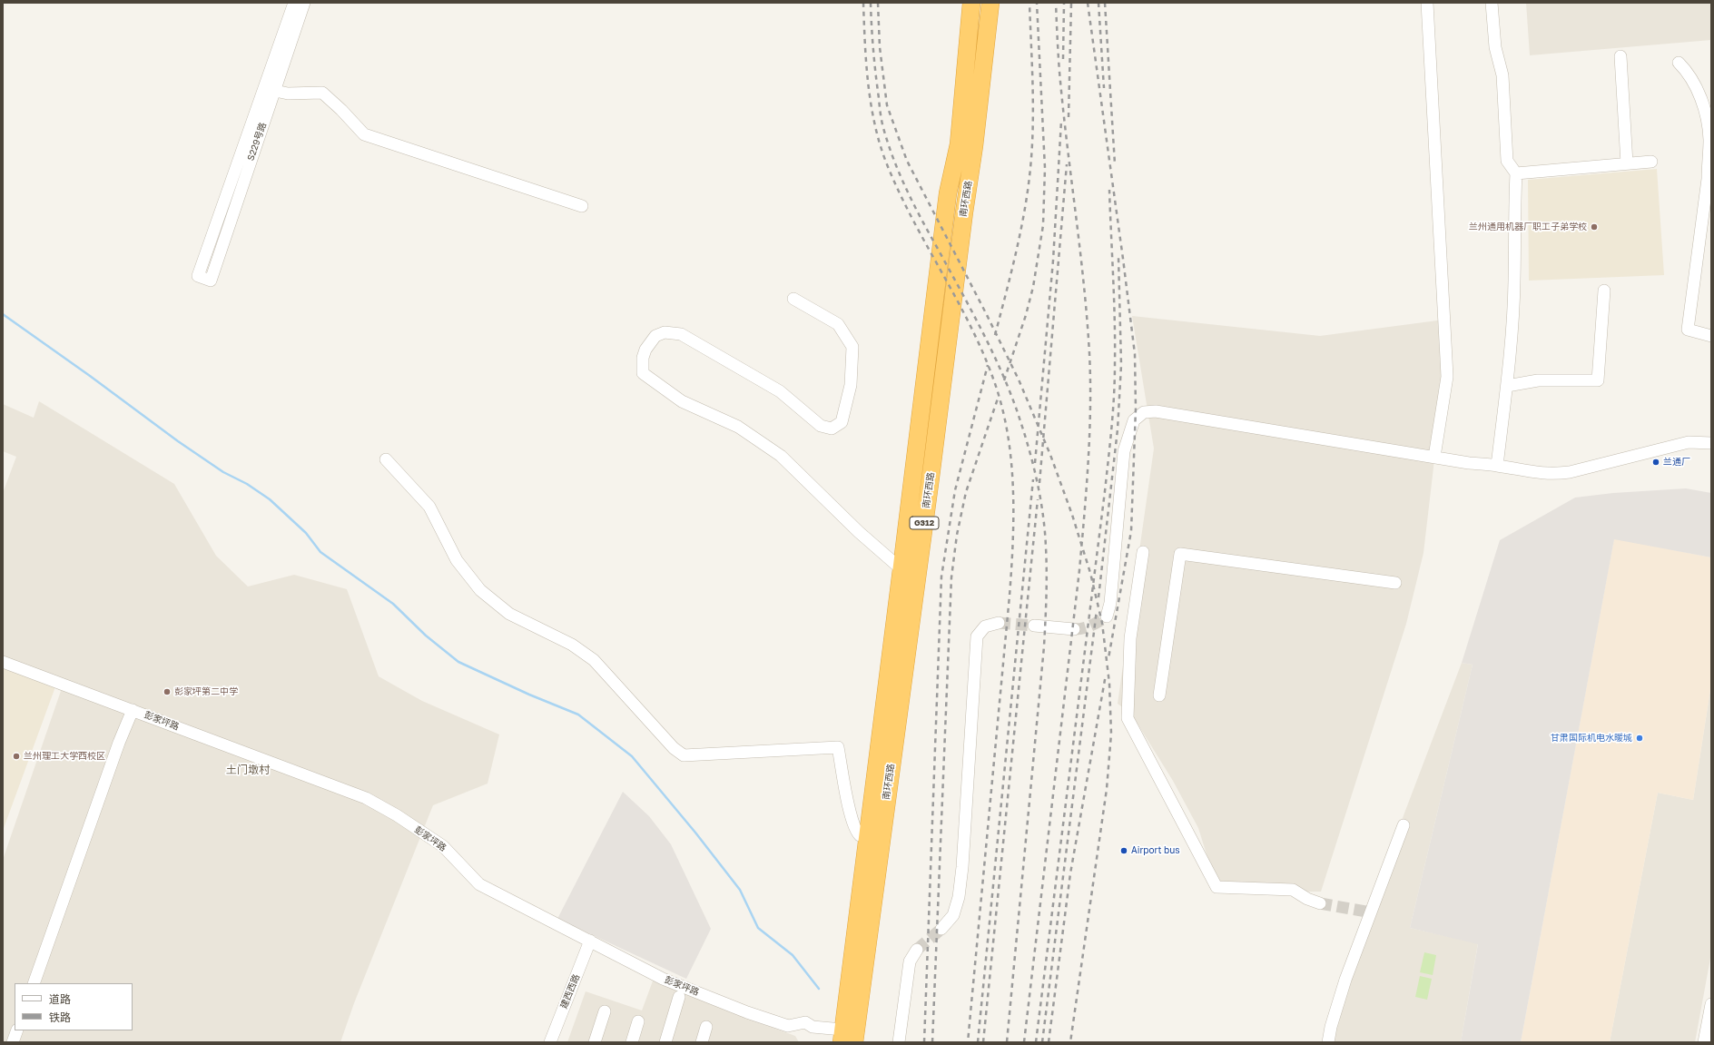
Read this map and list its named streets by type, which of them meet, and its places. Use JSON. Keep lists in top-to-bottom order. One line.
{"streets":{"highway":["南环西路","G312"],"street":["S229号路","彭家坪路","建西西路"]},"crossings":[["南环西路","彭家坪路"],["彭家坪路","建西西路"]],"districts":["土门墩村"],"places":["兰州通用机器厂职工子弟学校","兰通厂","彭家坪第二中学","甘肃国际机电水暖城","兰州理工大学西校区","Airport bus"],"legend":["道路","铁路"]}
